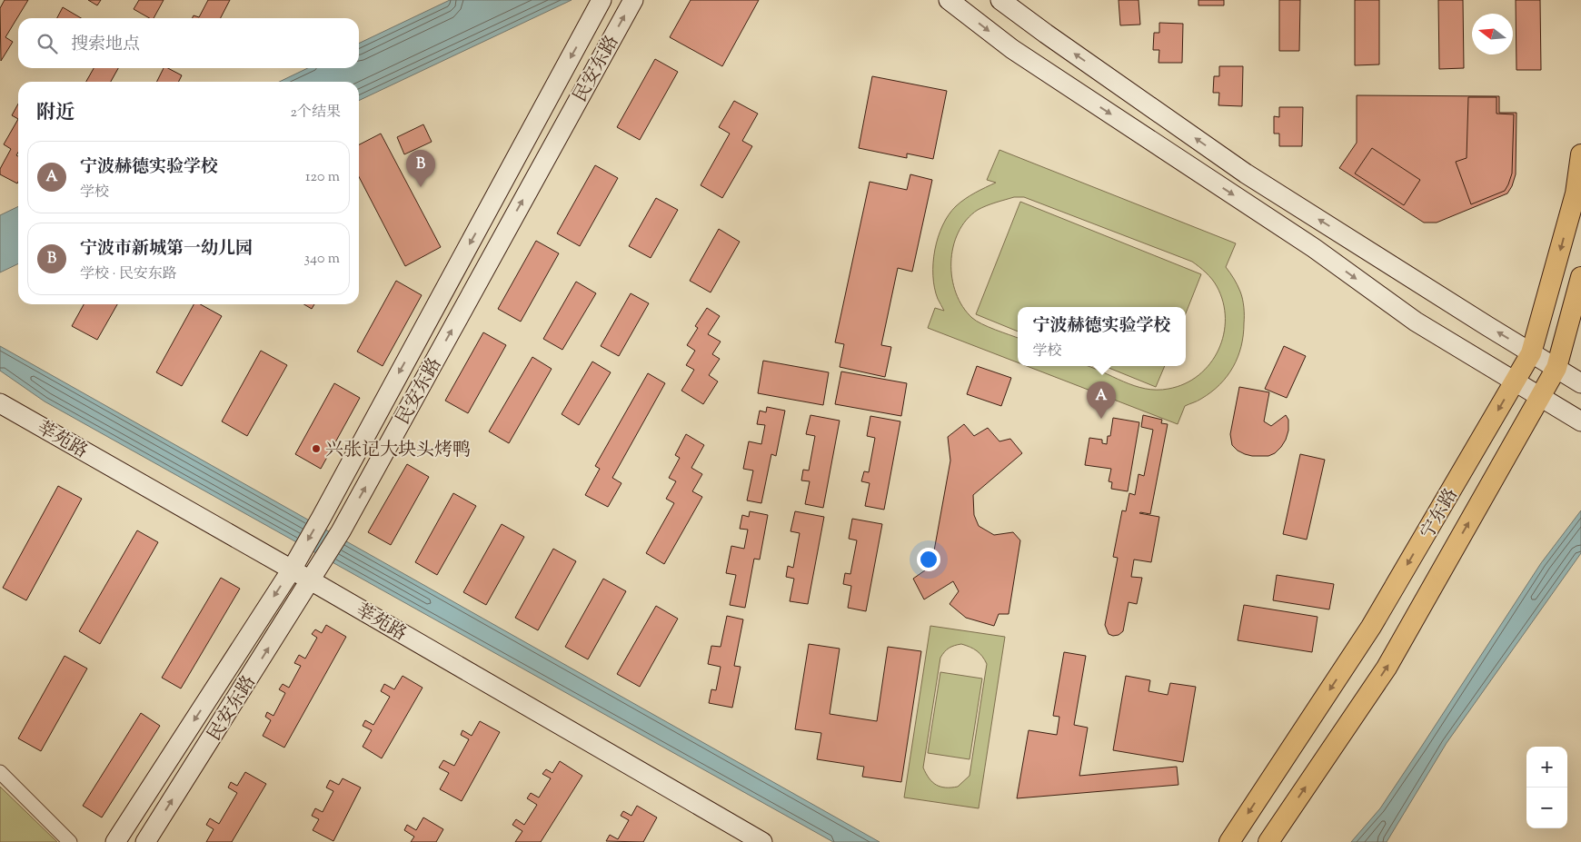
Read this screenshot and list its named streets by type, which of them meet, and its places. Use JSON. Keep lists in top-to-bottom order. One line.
{"streets":{"main road":["民安东路","莘苑路","宁东路"]},"crossings":[["民安东路","莘苑路"]],"places":["兴张记大块头烤鸭"],"north":"left","page":{"search":"搜索地点","heading":["附近","2个结果"],"list":[{"mark":"A","name":"宁波赫德实验学校","note":"学校","value":"120 m"},{"mark":"B","name":"宁波市新城第一幼儿园","note":"学校 · 民安东路","value":"340 m"}],"pins":["B","A"],"popup":["宁波赫德实验学校","学校"],"map_buttons":["+","−"]}}
